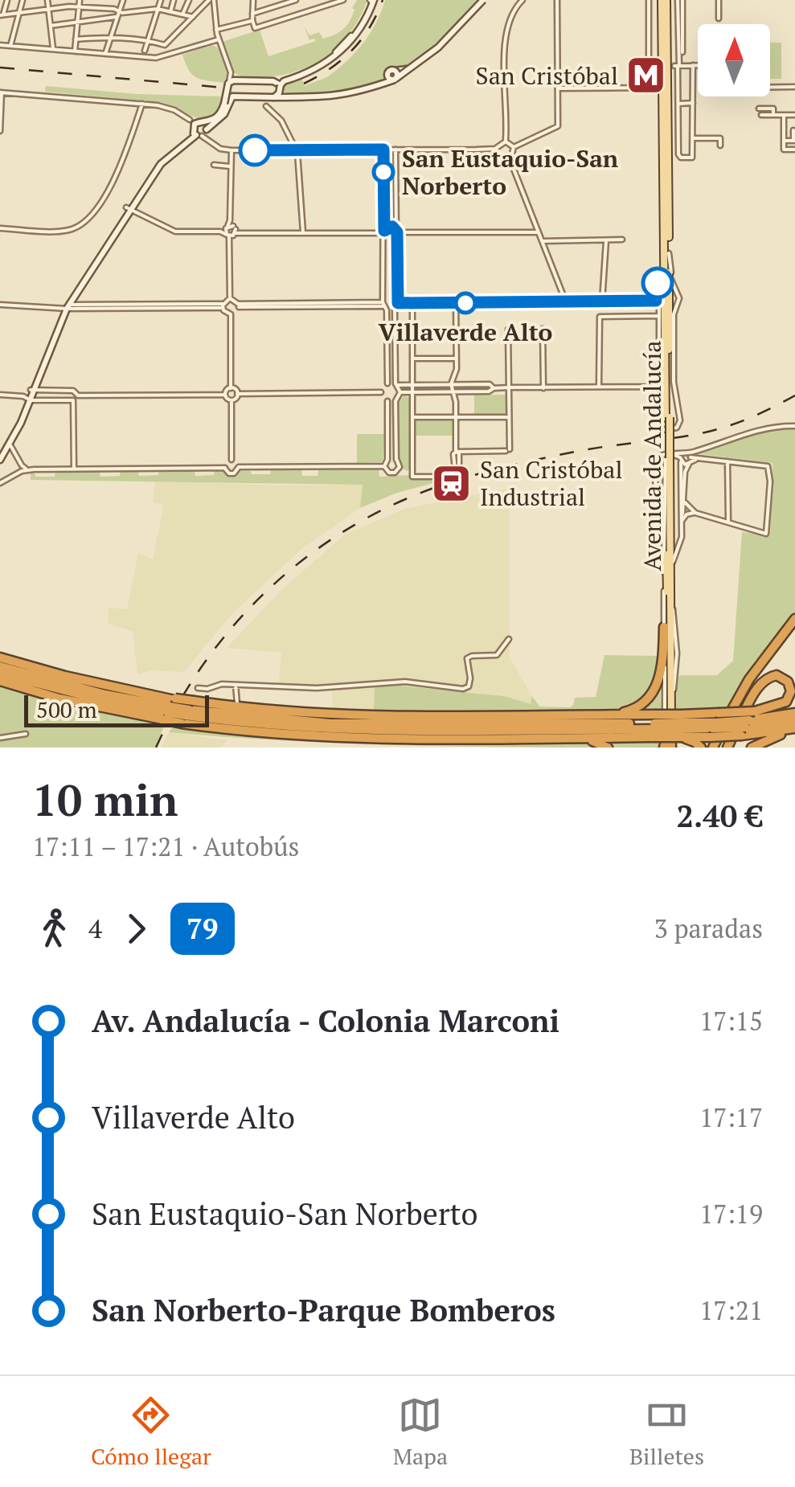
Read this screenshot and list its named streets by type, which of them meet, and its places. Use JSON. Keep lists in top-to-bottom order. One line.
{"streets":{"main road":["Avenida de Andalucía"]},"places":{"metro station":["San Cristóbal"],"other":["San Eustaquio-San Norberto","Villaverde Alto"],"station":["San Cristóbal Industrial"]},"lines":["bus line 79"],"scale_bar":"500 m","north":"top","page":{"scale":"500 m","heading":["10 min","17:11 – 17:21 · Autobús","2.40 €"],"legs":["4","79","3 paradas"],"list":[{"name":"Av. Andalucía - Colonia Marconi","value":"17:15"},{"name":"Villaverde Alto","value":"17:17"},{"name":"San Eustaquio-San Norberto","value":"17:19"},{"name":"San Norberto-Parque Bomberos","value":"17:21"}],"tabs":["Cómo llegar","Mapa","Billetes"]}}
